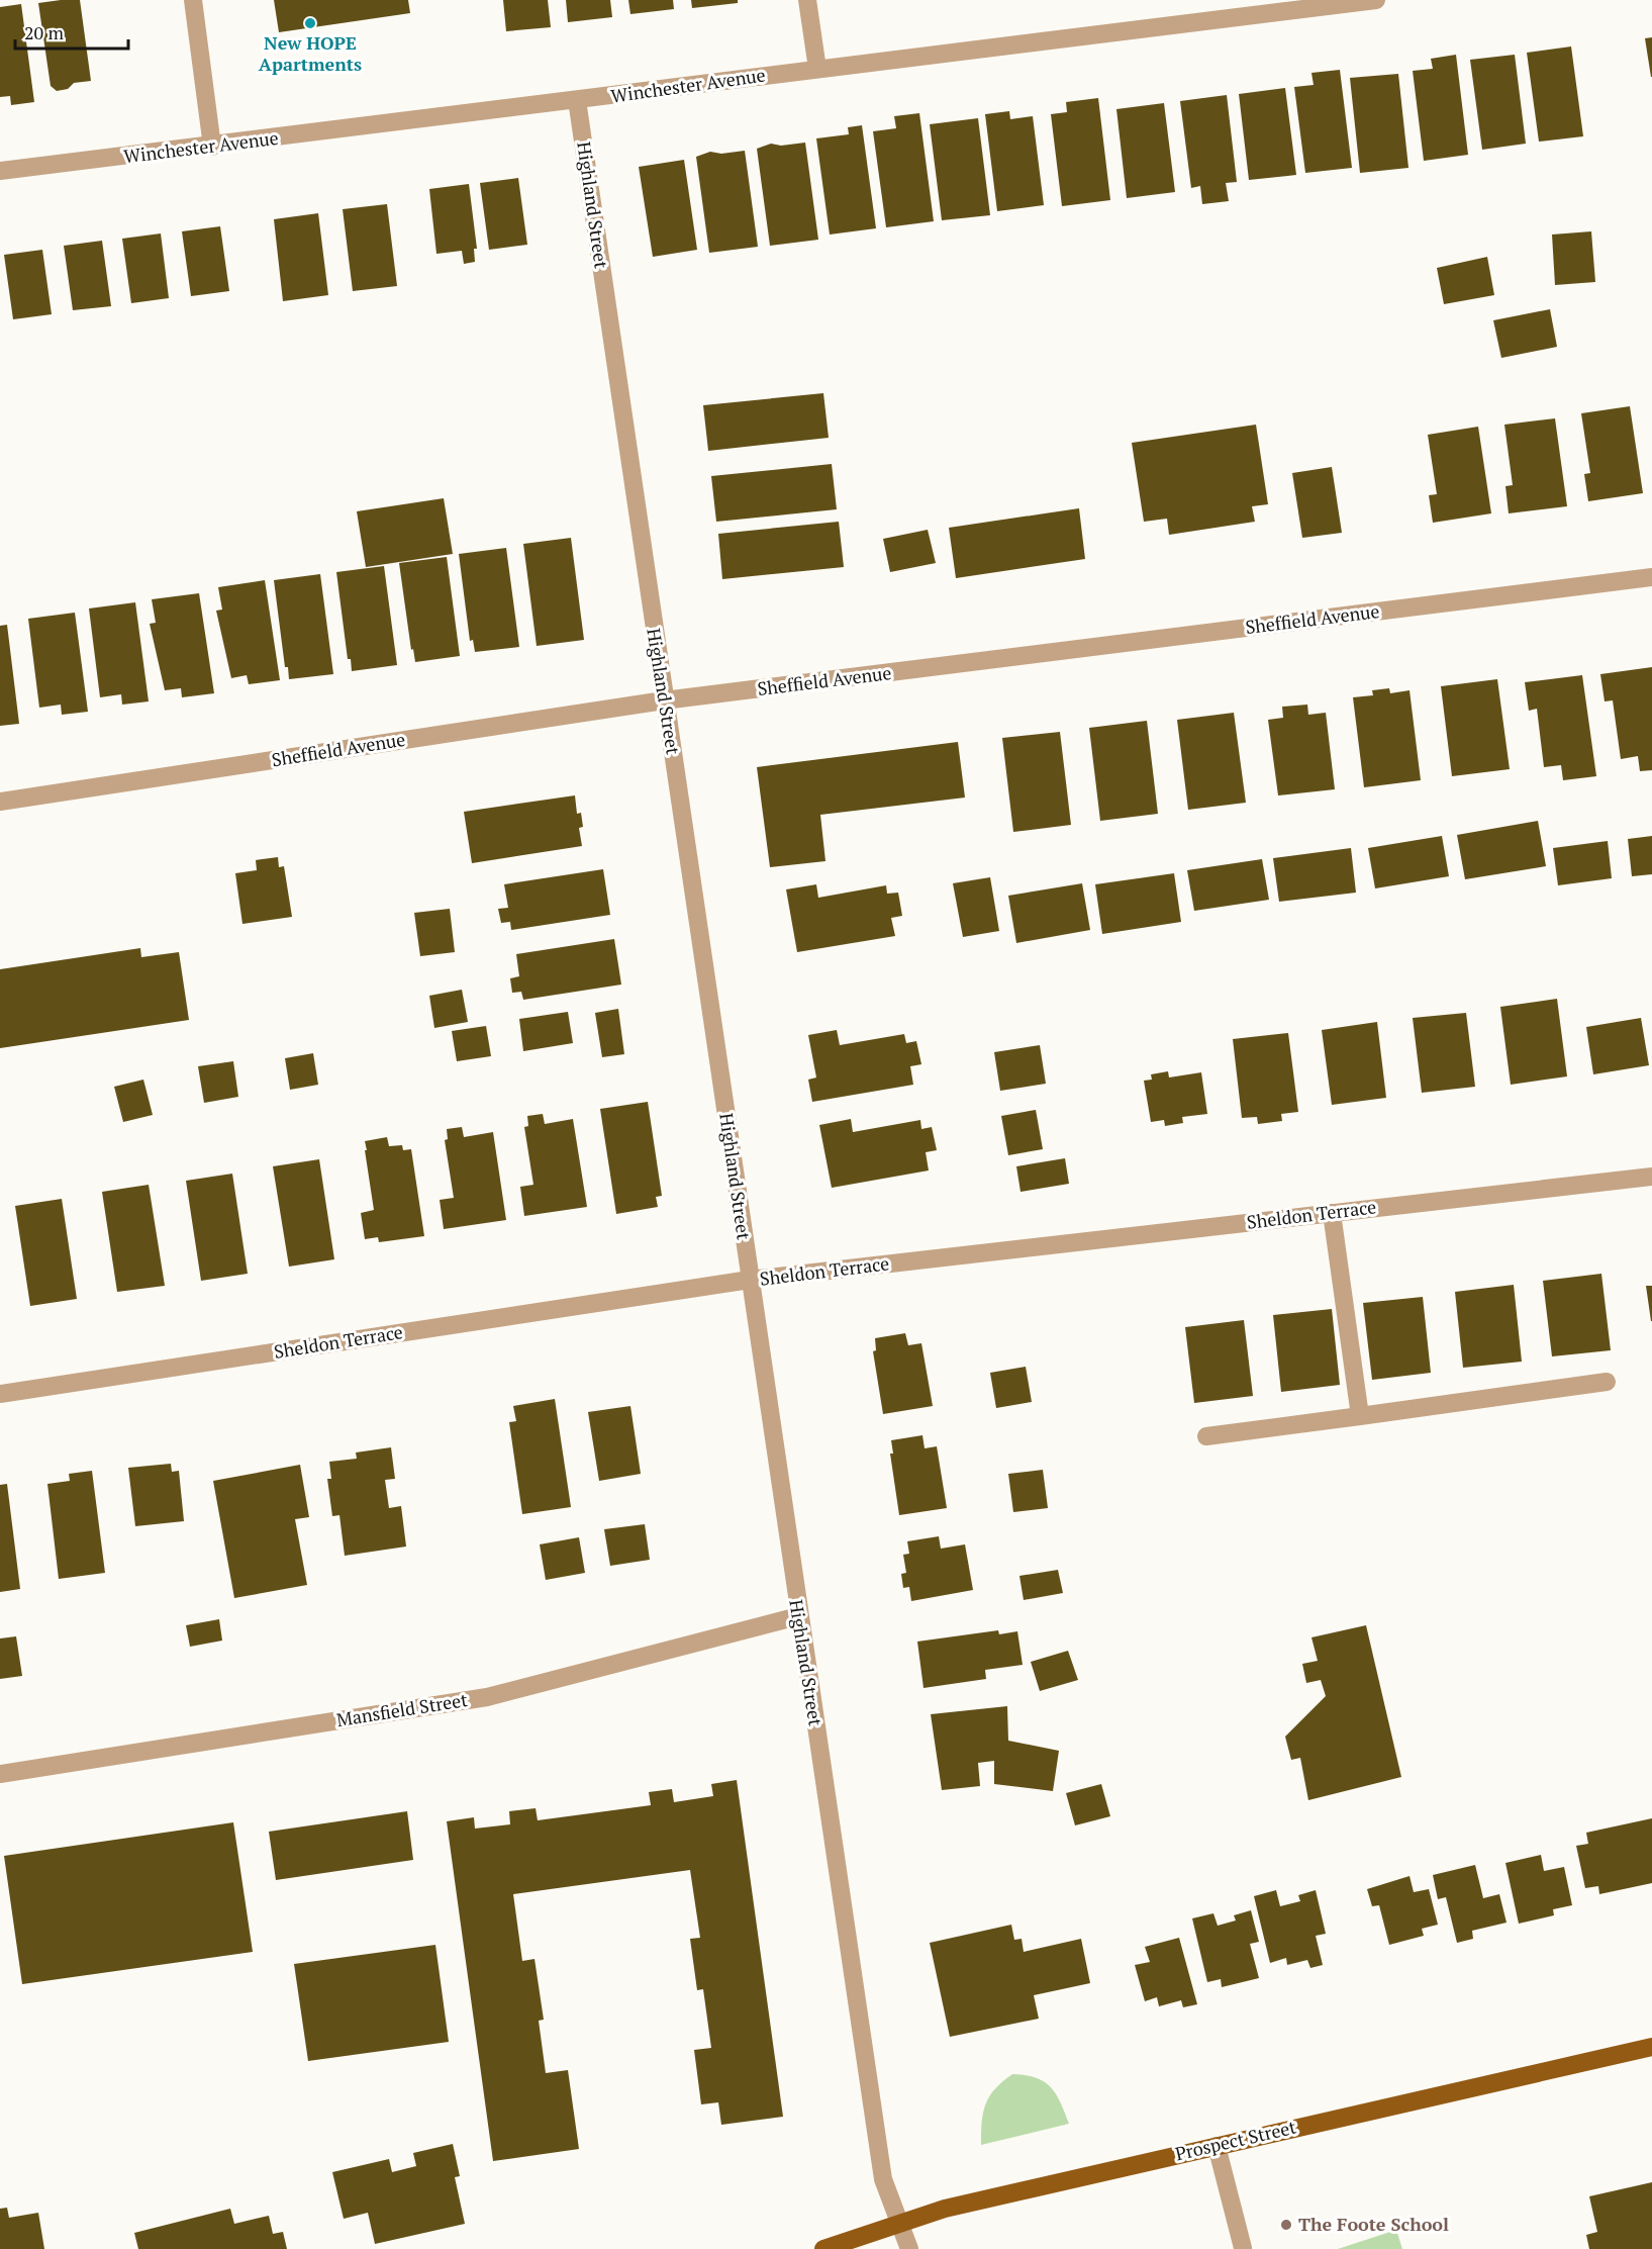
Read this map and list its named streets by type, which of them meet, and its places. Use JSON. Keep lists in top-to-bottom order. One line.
{"streets":{"main road":["Prospect Street"],"street":["Winchester Avenue","Highland Street","Sheffield Avenue","Sheldon Terrace","Mansfield Street"]},"crossings":[["Winchester Avenue","Highland Street"],["Highland Street","Sheffield Avenue"],["Highland Street","Sheldon Terrace"],["Highland Street","Mansfield Street"],["Highland Street","Prospect Street"]],"places":["New HOPE Apartments","The Foote School"],"scale_bar":"20 m"}
